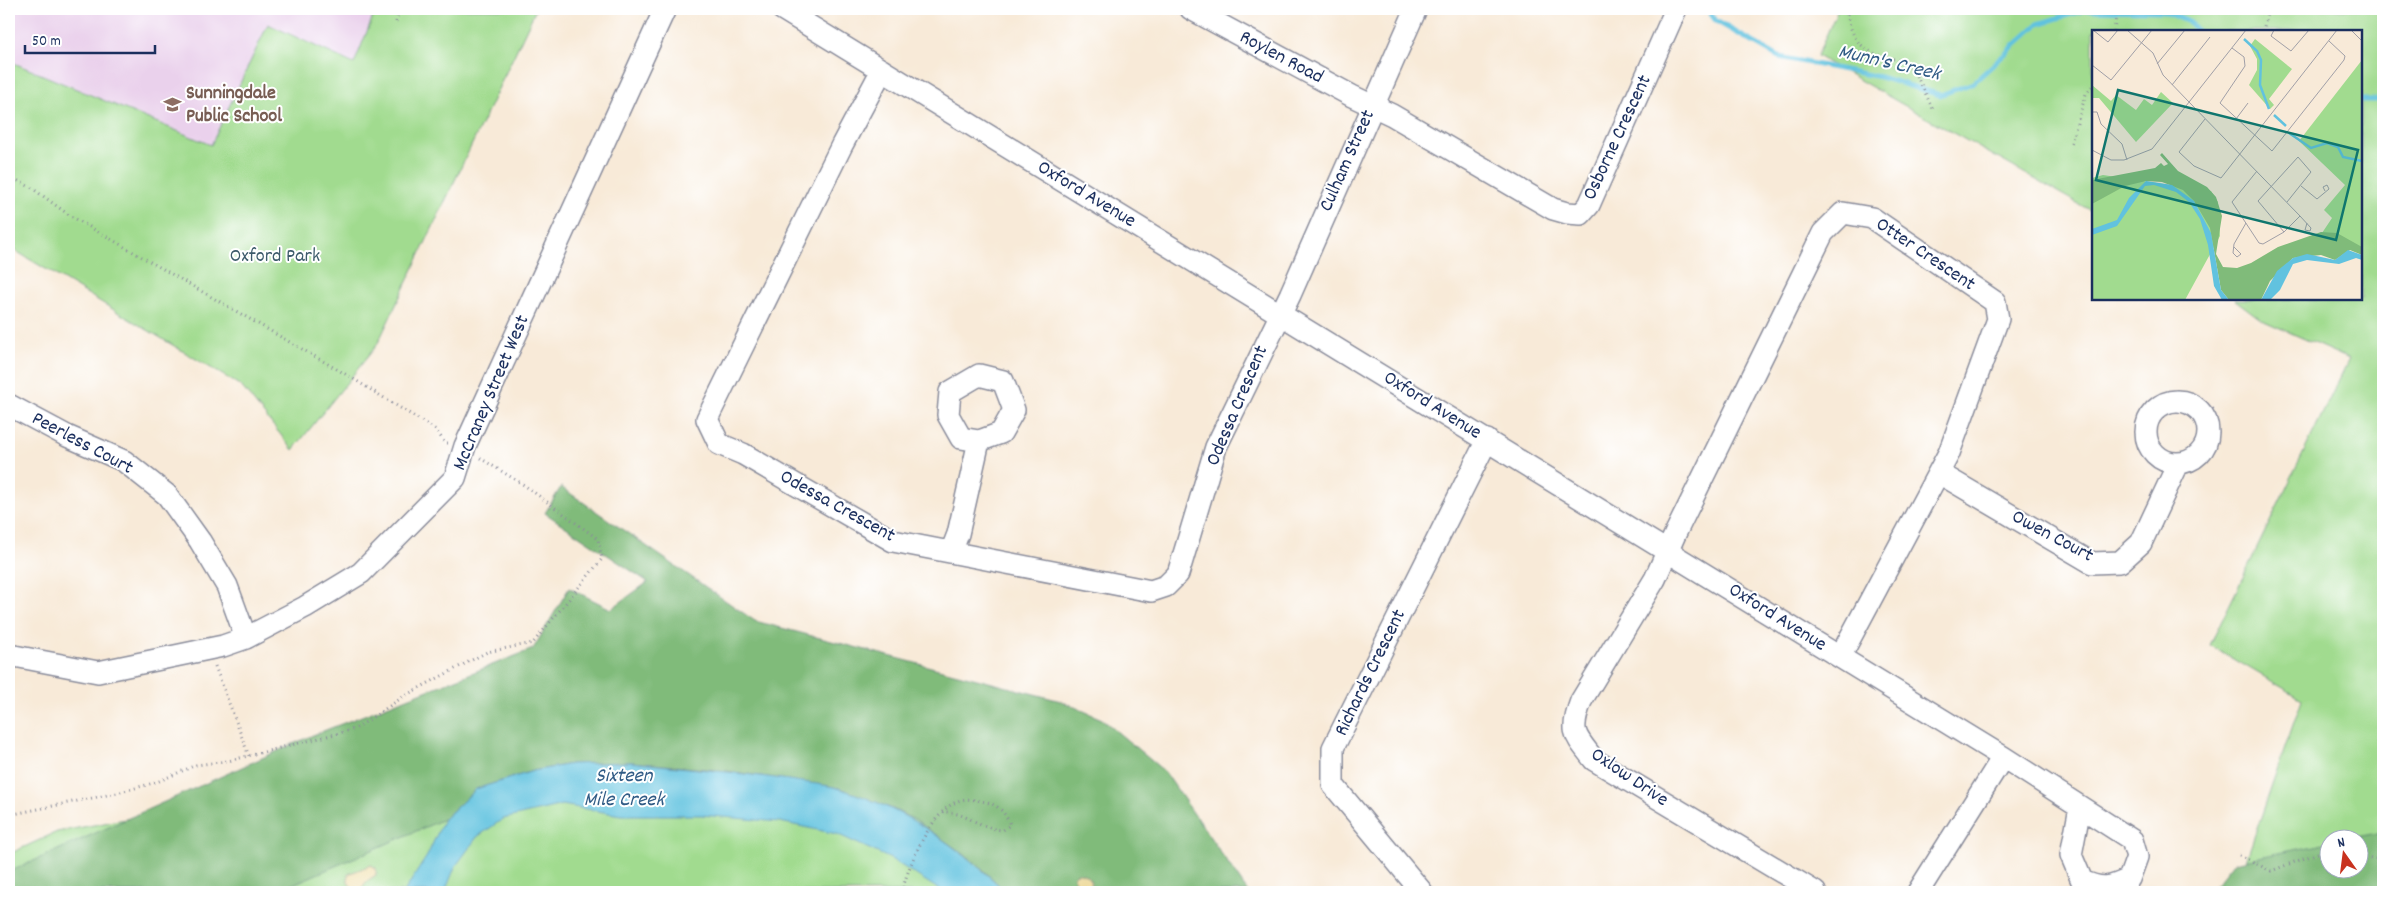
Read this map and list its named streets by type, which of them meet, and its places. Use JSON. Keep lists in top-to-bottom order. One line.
{"streets":{"street":["Roylen Road","Osborne Crescent","Culham Street","Oxford Avenue","Otter Crescent","McCraney Street West","Odessa Crescent","Peerless Court","Owen Court","Richards Crescent","Oxlow Drive"]},"crossings":[["Roylen Road","Osborne Crescent"],["Roylen Road","Culham Street"],["Osborne Crescent","Culham Street"],["Culham Street","Oxford Avenue"],["Culham Street","Odessa Crescent"],["Oxford Avenue","Otter Crescent"],["Oxford Avenue","Odessa Crescent"],["Oxford Avenue","Richards Crescent"],["Oxford Avenue","Oxlow Drive"],["Otter Crescent","Owen Court"],["Otter Crescent","Oxlow Drive"],["McCraney Street West","Peerless Court"]],"water":["Munn's Creek","Sixteen Mile Creek"],"parks":["Oxford Park"],"places":{"school or university":["Sunningdale Public School"]},"scale_bar":"50 m","north":"top"}
